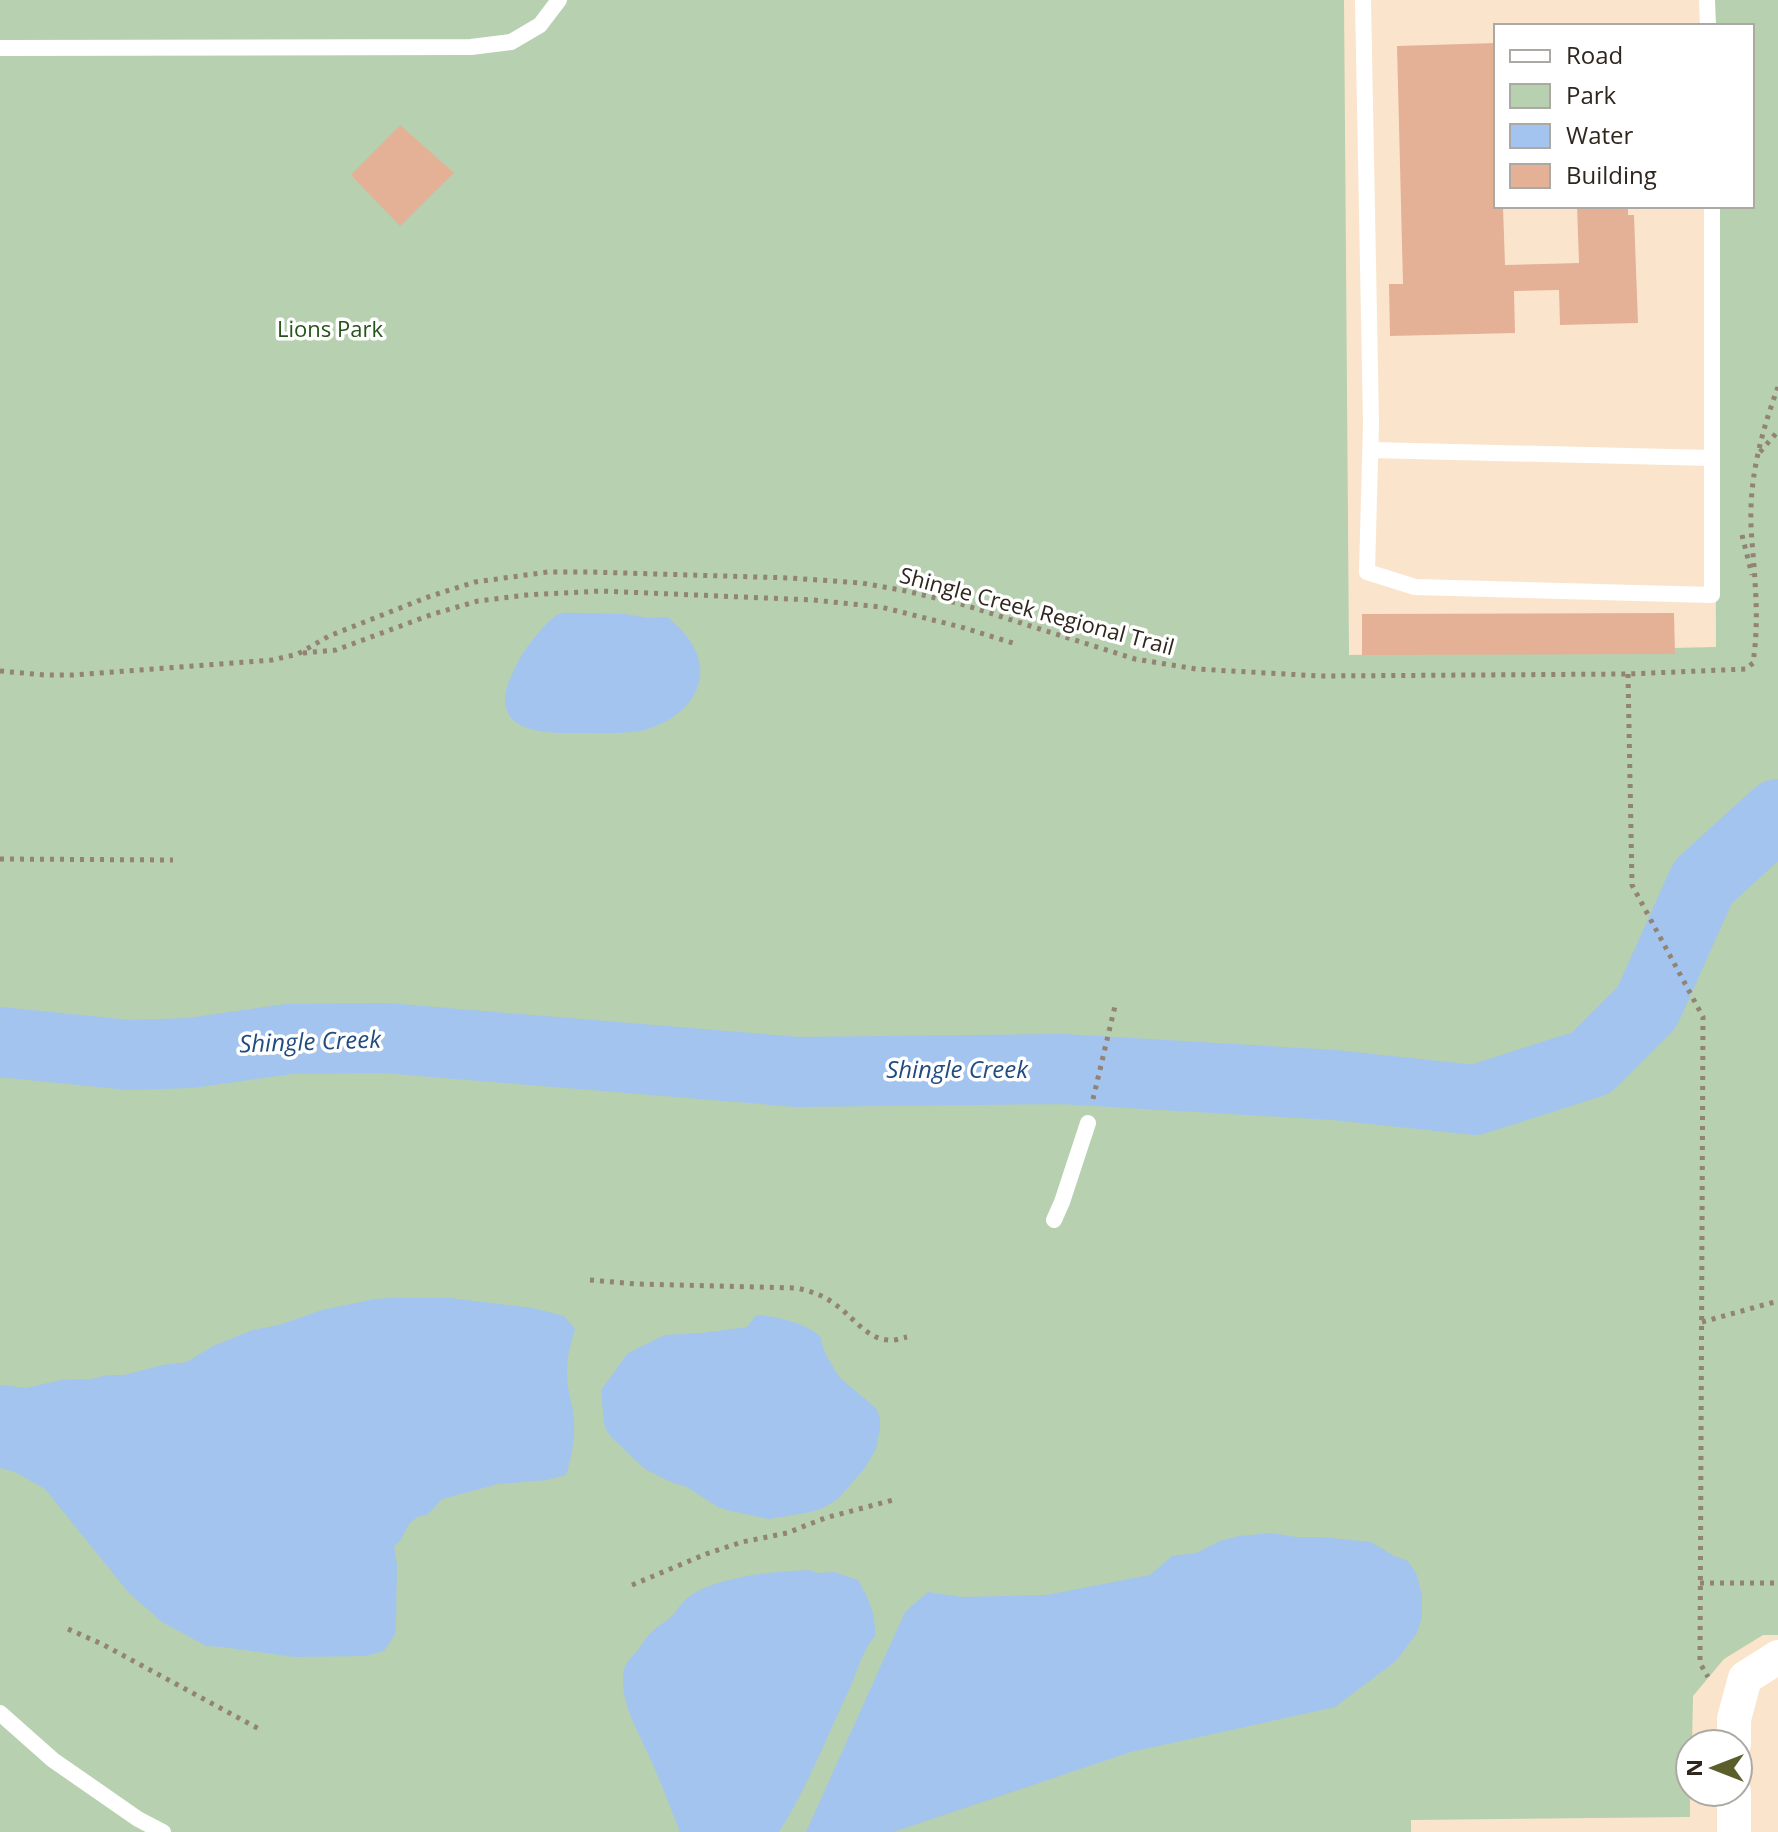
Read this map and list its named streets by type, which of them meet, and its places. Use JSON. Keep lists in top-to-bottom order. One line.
{"streets":{"path":["Shingle Creek Regional Trail"]},"water":["Shingle Creek"],"parks":["Lions Park"],"legend":["Road","Park","Water","Building"],"north":"left"}
